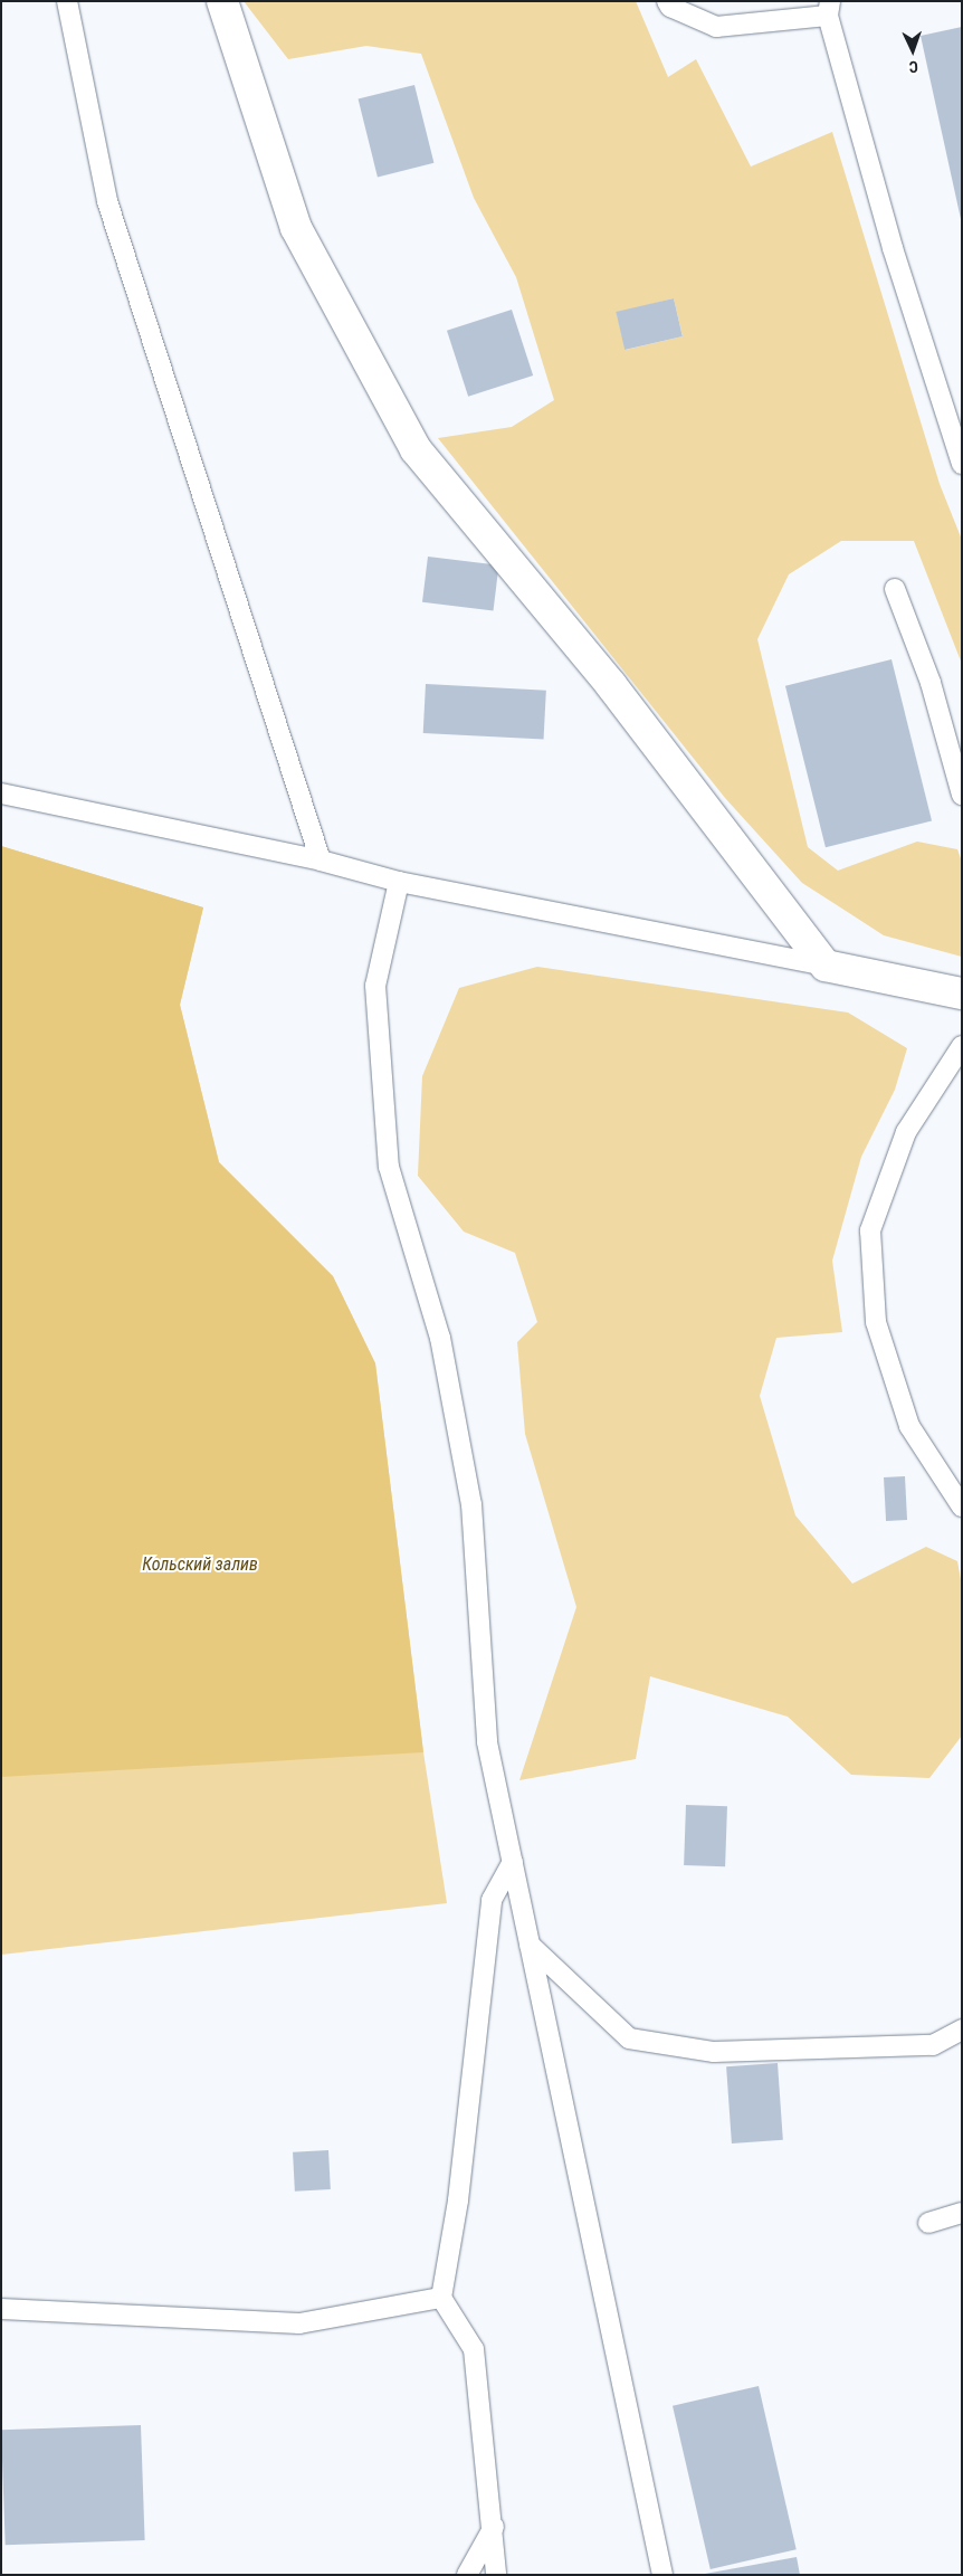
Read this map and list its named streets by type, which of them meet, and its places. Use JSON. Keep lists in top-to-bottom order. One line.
{"water":["Кольский залив"],"north":"bottom"}
